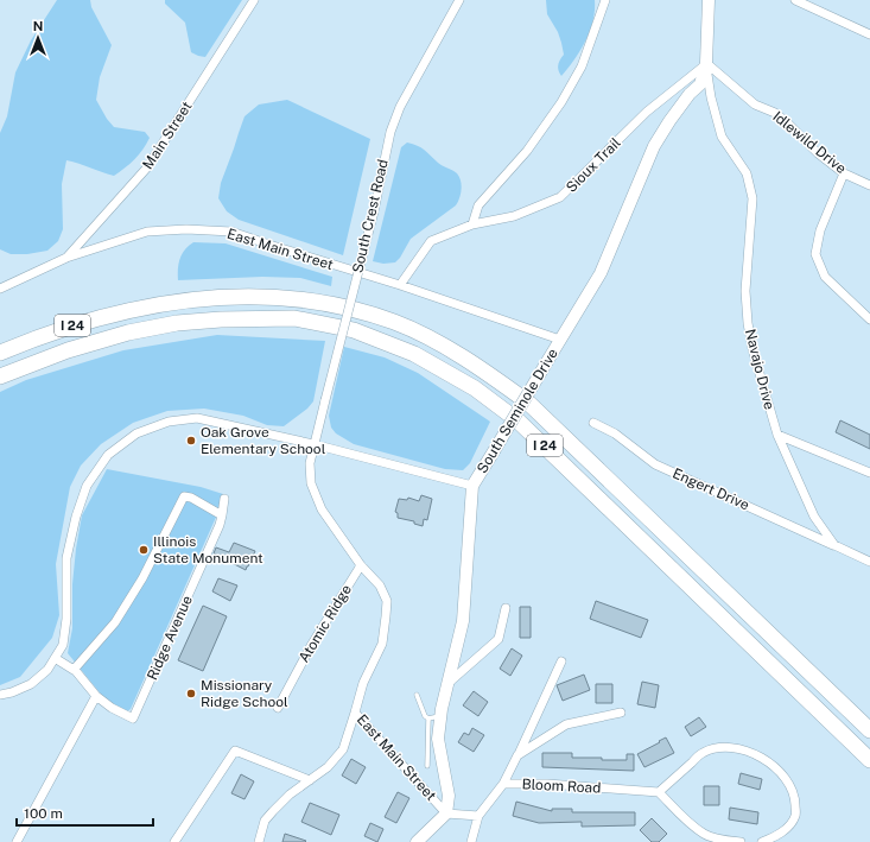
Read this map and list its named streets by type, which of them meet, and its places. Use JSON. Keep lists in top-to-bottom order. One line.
{"streets":{"highway":["I 24"],"street":["Main Street","Idlewild Drive","Sioux Trail","South Crest Road","East Main Street","Navajo Drive","South Seminole Drive","Engert Drive","Atomic Ridge","Ridge Avenue","Bloom Road"]},"crossings":[["Main Street","East Main Street"],["Idlewild Drive","Sioux Trail"],["Idlewild Drive","Navajo Drive"],["Idlewild Drive","South Seminole Drive"],["Sioux Trail","East Main Street"],["Sioux Trail","Navajo Drive"],["Sioux Trail","South Seminole Drive"],["South Crest Road","East Main Street"],["East Main Street","South Seminole Drive"],["East Main Street","Atomic Ridge"],["Navajo Drive","South Seminole Drive"],["Navajo Drive","Engert Drive"]],"places":["Oak Grove Elementary School","Illinois State Monument","Missionary Ridge School"],"scale_bar":"100 m","north":"top"}
